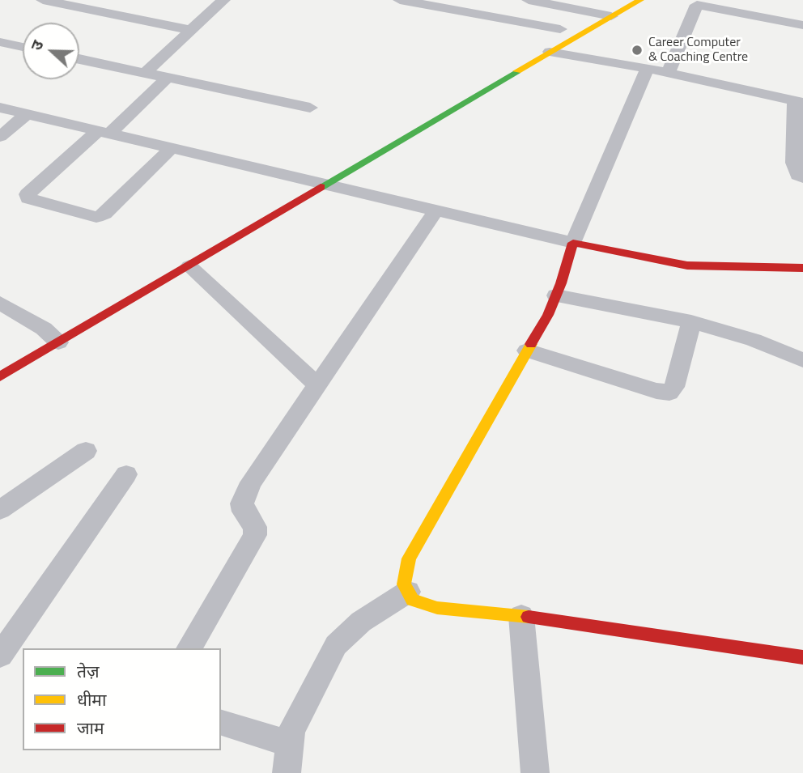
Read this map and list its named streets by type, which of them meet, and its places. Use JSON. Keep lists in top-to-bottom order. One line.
{"places":["Career Computer & Coaching Centre"],"legend":["तेज़","धीमा","जाम"],"north":"left"}
